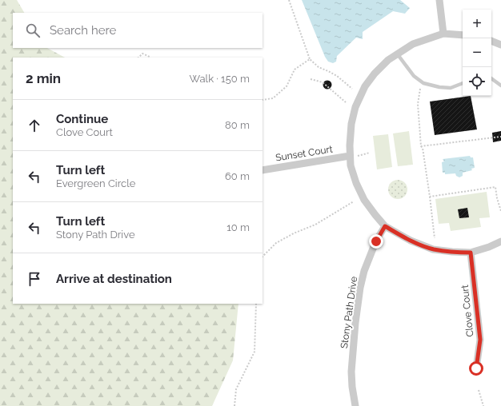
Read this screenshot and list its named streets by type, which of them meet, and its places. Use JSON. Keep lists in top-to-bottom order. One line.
{"streets":{"street":["Sunset Court","Clove Court","Stony Path Drive"]},"page":{"map_buttons":["+","−"],"search":"Search here","heading":["2 min","Walk · 150 m"],"list":[["Continue","Clove Court","80 m"],["Turn left","Evergreen Circle","60 m"],["Turn left","Stony Path Drive","10 m"],"Arrive at destination"]}}
